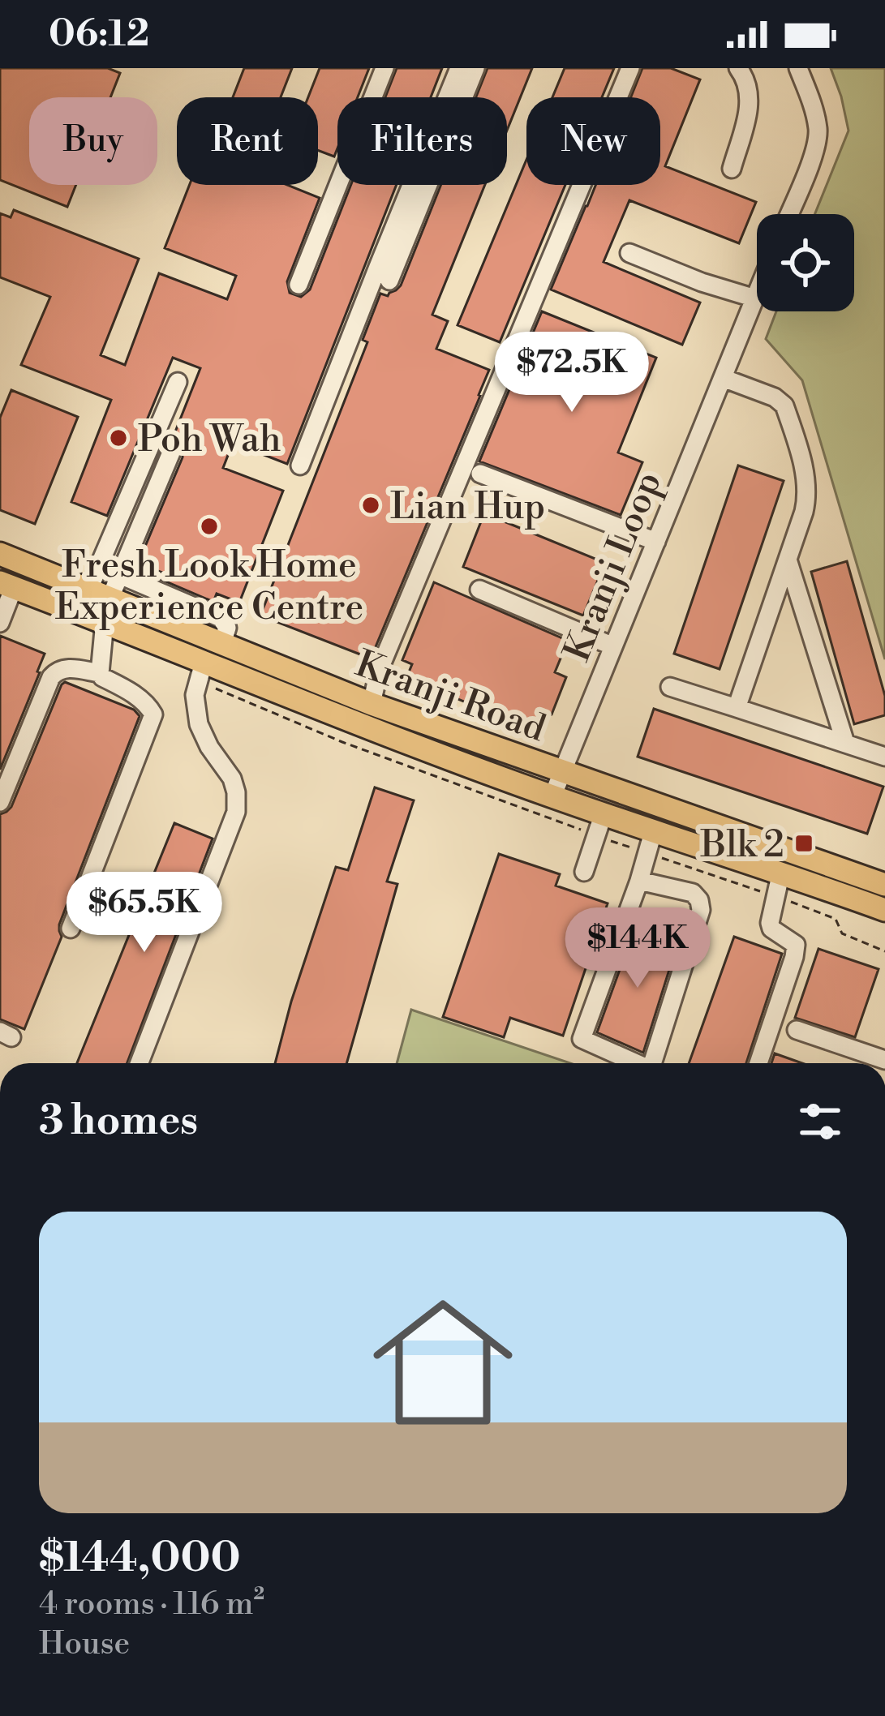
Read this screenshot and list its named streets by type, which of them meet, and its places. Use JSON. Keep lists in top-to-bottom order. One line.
{"streets":{"main road":["Kranji Road"],"street":["Kranji Loop"]},"crossings":[["Kranji Loop","Kranji Road"]],"places":{"other":["Poh Wah","Lian Hup","Fresh Look Home Experience Centre"],"transit":["Blk 2"]},"page":{"status":"06:12","chip":["Buy","Rent","Filters","New"],"price":["$72.5K","$65.5K","$144K"],"heading":"3 homes","list":[{"name":"$144,000","note":"4 rooms · 116 m² · House"}]}}
